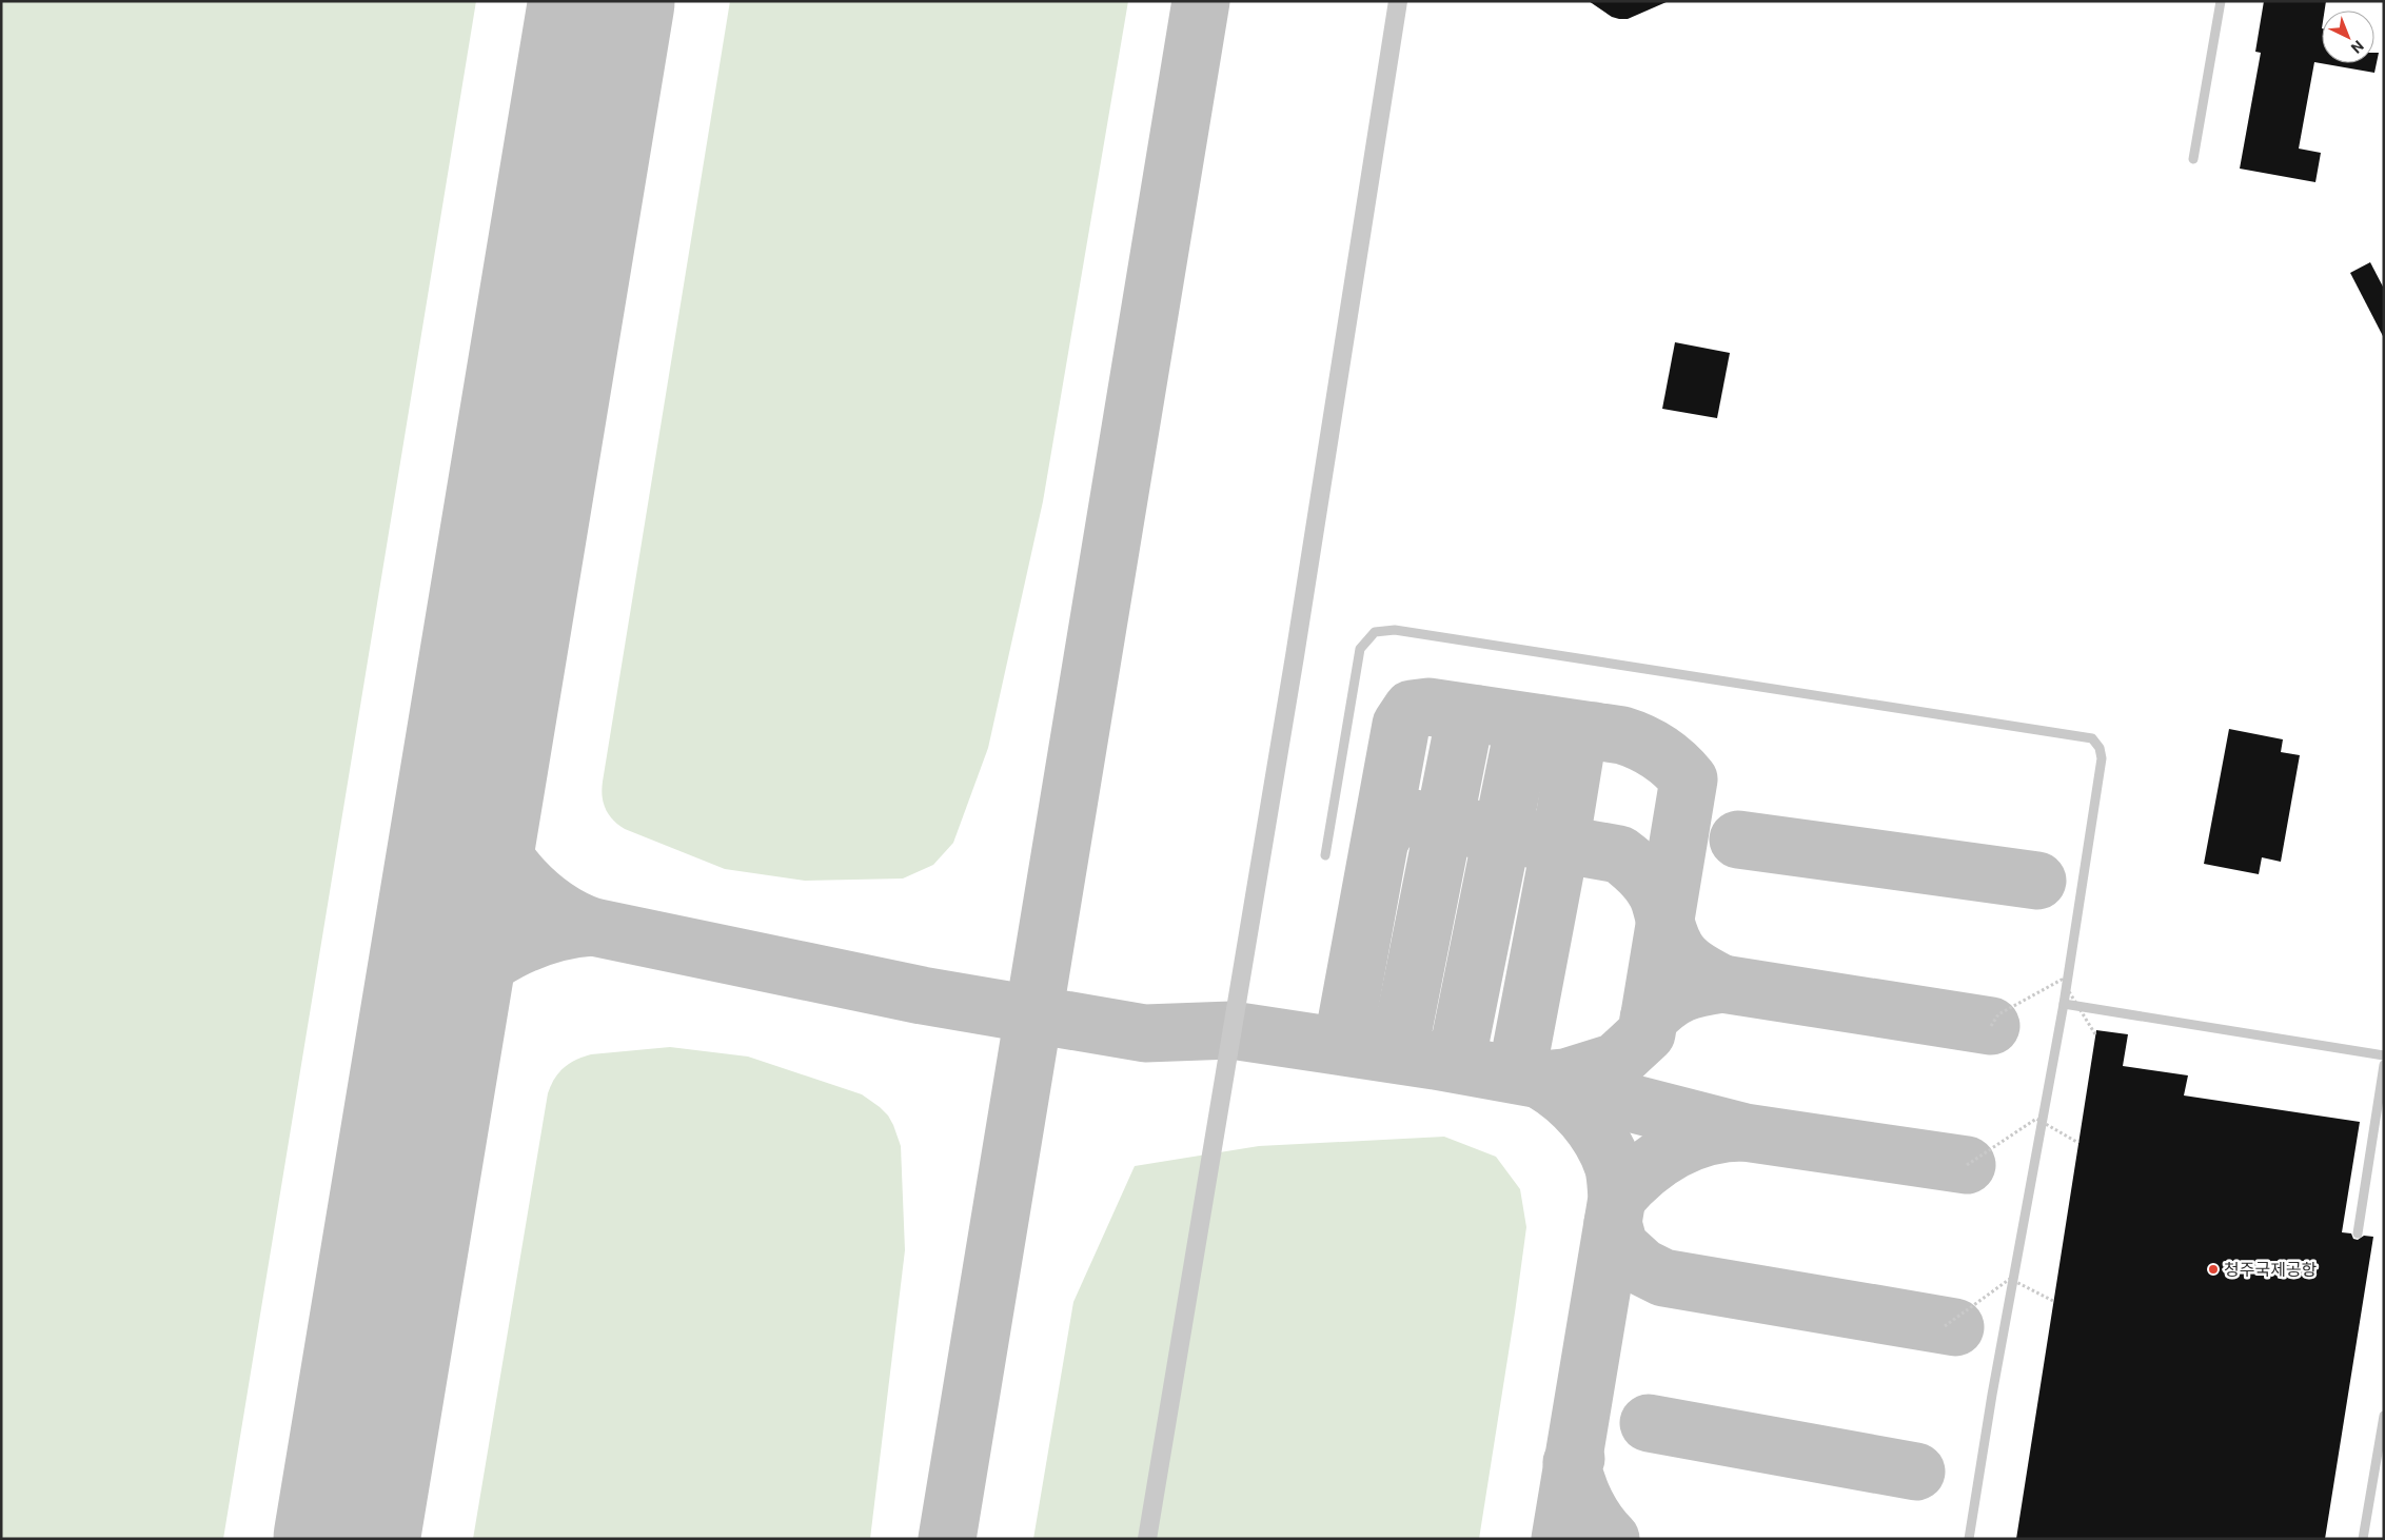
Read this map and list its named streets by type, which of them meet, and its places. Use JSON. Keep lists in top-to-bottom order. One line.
{"places":["청주국제공항"],"north":"bottom right"}
